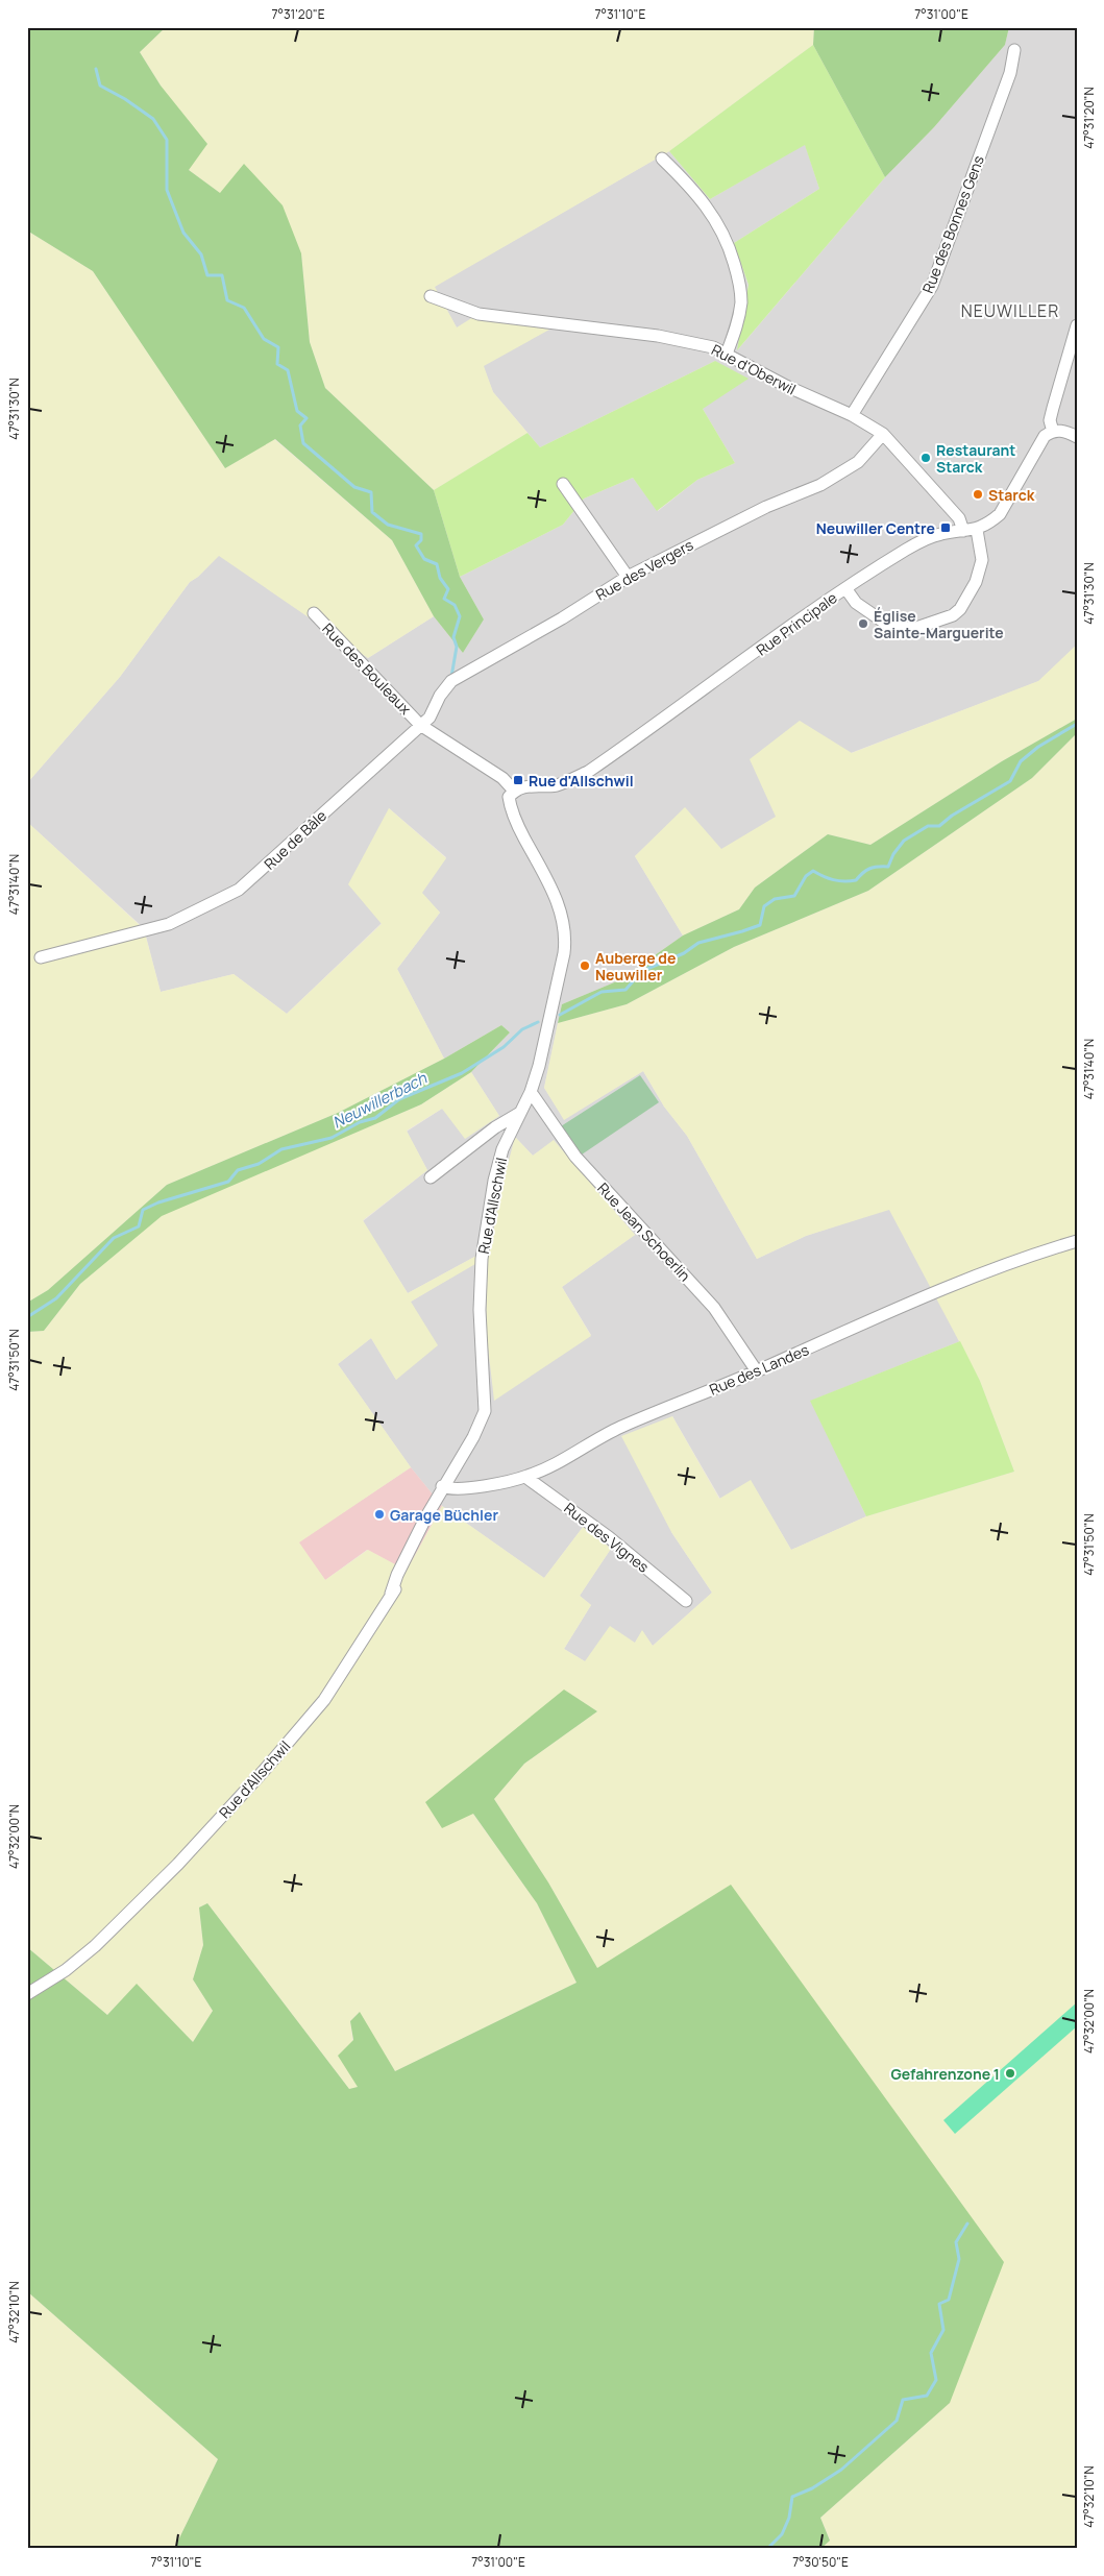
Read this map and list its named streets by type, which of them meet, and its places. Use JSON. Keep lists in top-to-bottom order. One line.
{"streets":{"street":["Rue des Bonnes Gens","Rue d'Oberwil","Rue des Vergers","Rue Principale","Rue des Bouleaux","Rue de Bâle","Rue d'Allschwil","Rue Jean Schoerlin","Rue des Landes","Rue des Vignes"]},"crossings":[["Rue des Bonnes Gens","Rue d'Oberwil"],["Rue d'Oberwil","Rue des Vergers"],["Rue d'Oberwil","Rue Principale"],["Rue des Vergers","Rue des Bouleaux"],["Rue des Vergers","Rue de Bâle"],["Rue Principale","Rue d'Allschwil"],["Rue des Bouleaux","Rue de Bâle"],["Rue d'Allschwil","Rue Jean Schoerlin"],["Rue d'Allschwil","Rue des Landes"],["Rue Jean Schoerlin","Rue des Landes"],["Rue des Landes","Rue des Vignes"]],"districts":["NEUWILLER"],"water":["Neuwillerbach"],"places":{"other":["Restaurant Starck","Starck","Église Sainte-Marguerite","Auberge de Neuwiller","Garage Büchler","Gefahrenzone 1"],"transit":["Neuwiller Centre","Rue d'Allschwil"]},"coordinates":["7°31'20\"E","7°31'10\"E","7°31'00\"E","47°31'20\"N","47°31'30\"N","47°31'40\"N","47°31'50\"N","47°32'00\"N","47°32'10\"N","7°30'50\"E"]}
